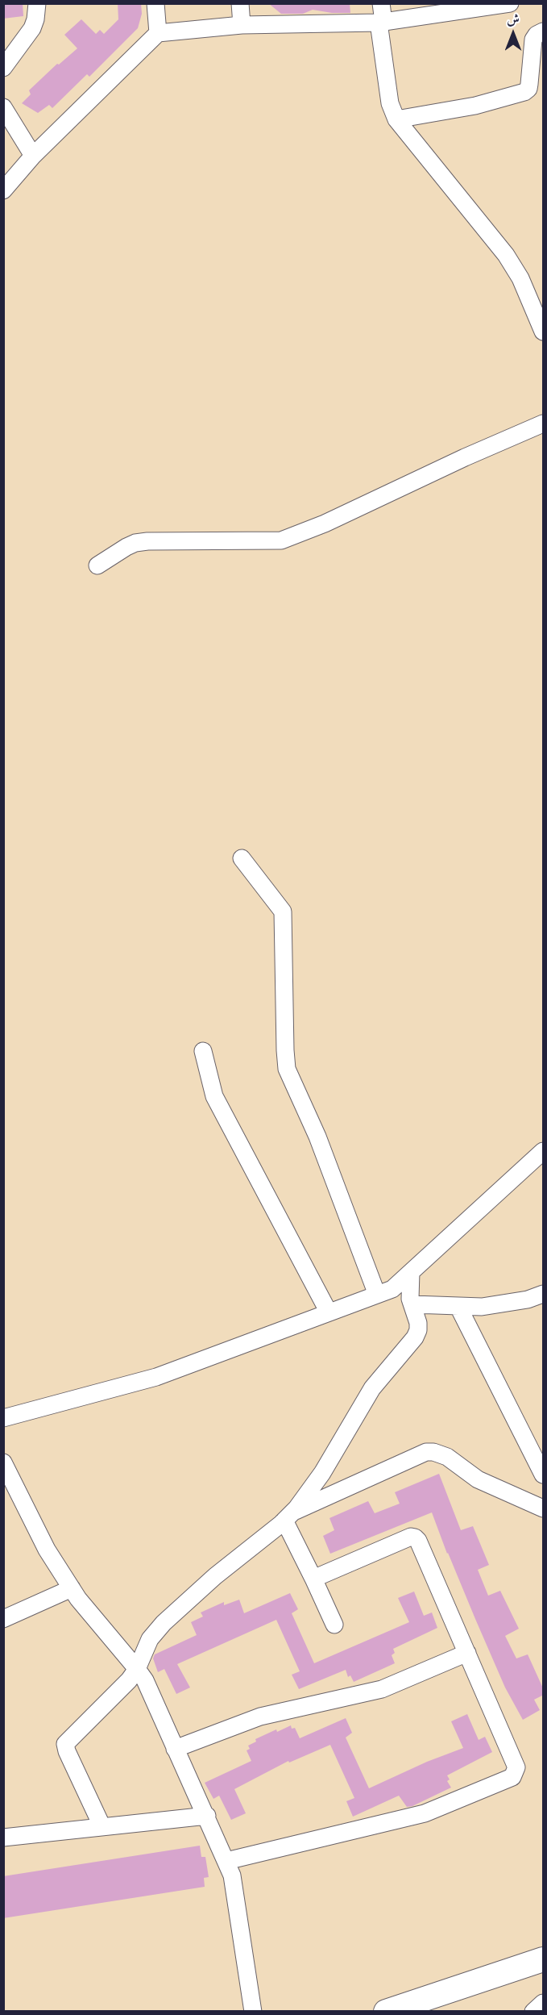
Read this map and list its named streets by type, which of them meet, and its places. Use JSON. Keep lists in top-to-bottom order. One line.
{"north":"top"}
